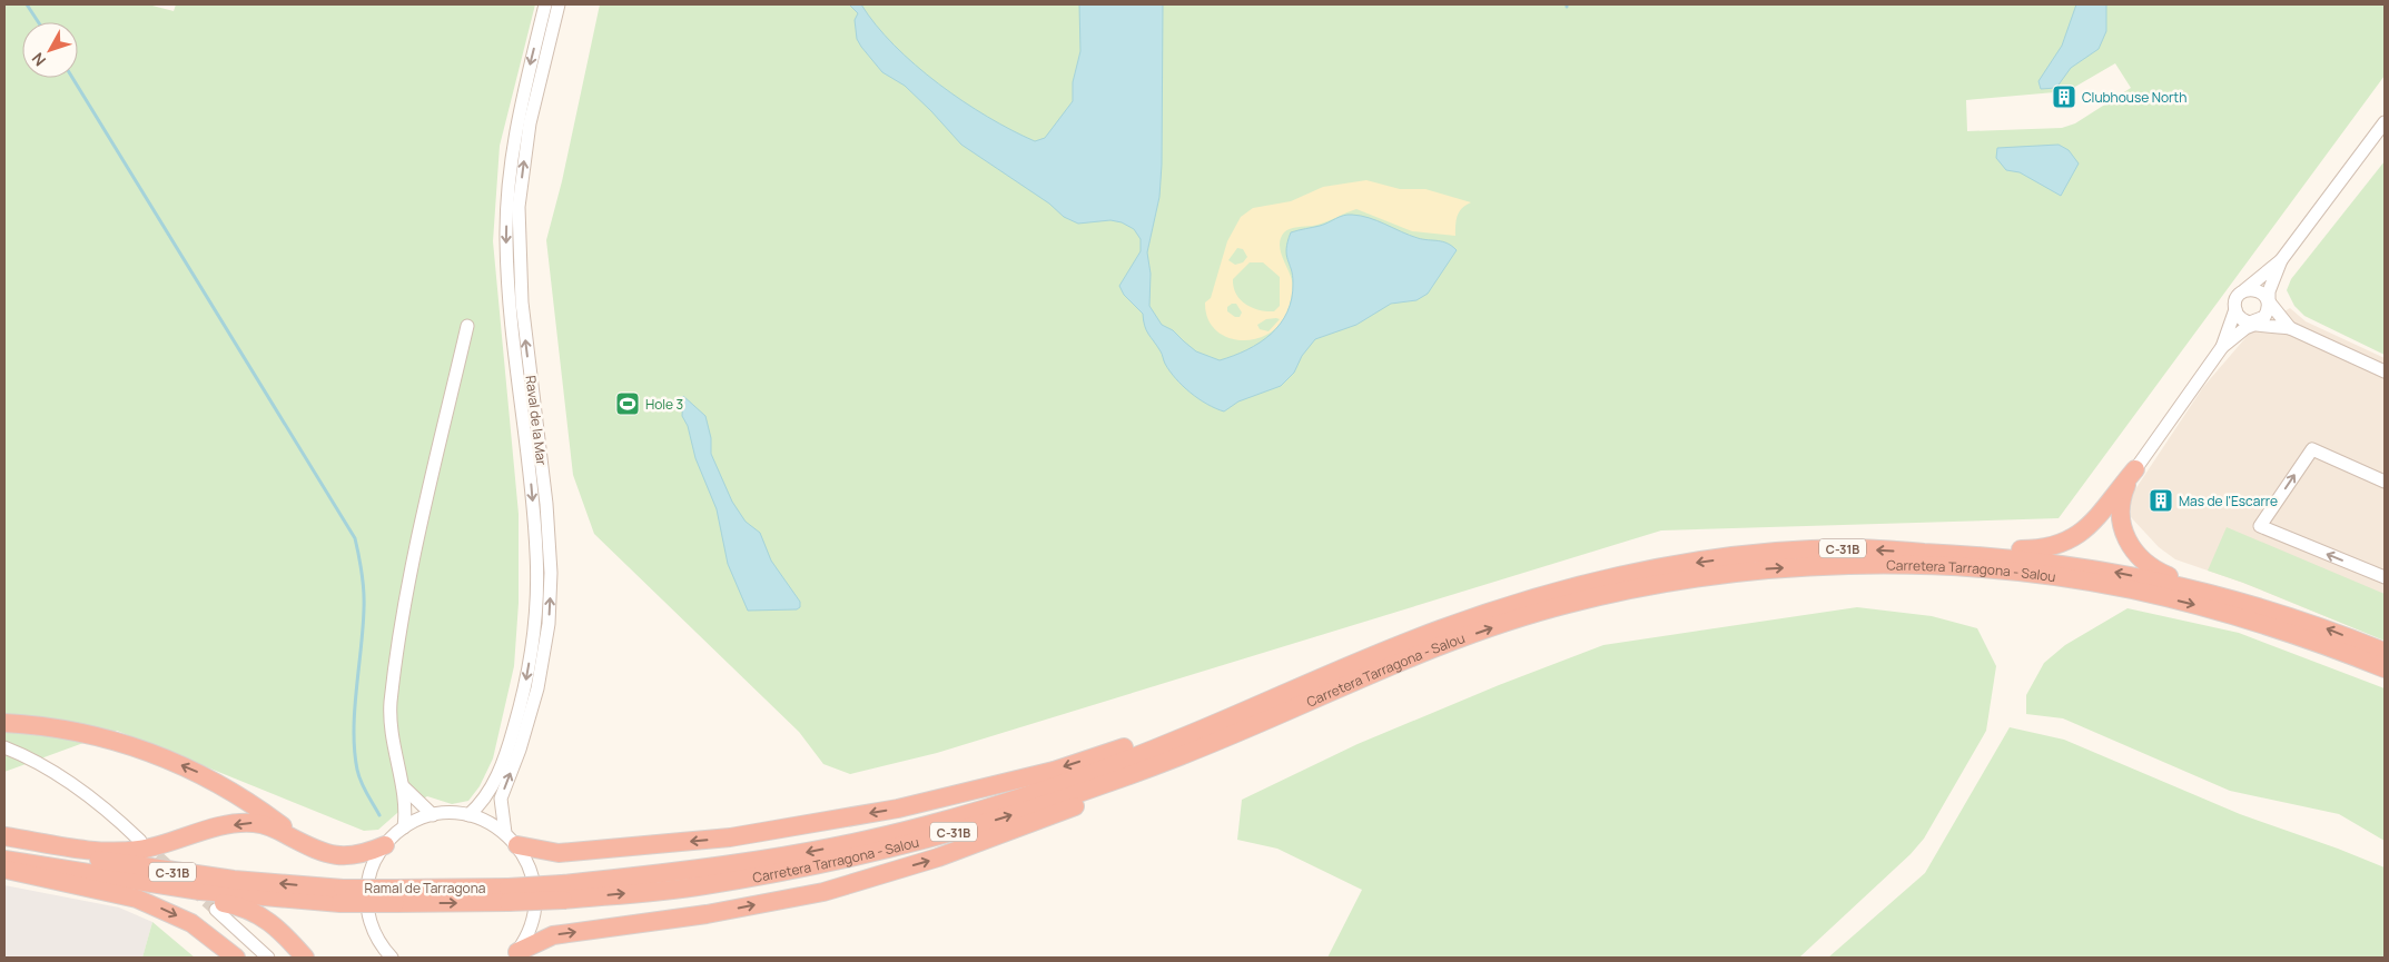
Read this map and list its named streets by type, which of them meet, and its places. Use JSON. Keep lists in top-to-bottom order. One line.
{"streets":{"highway":["C-31B","Carretera Tarragona - Salou","Ramal de Tarragona"],"street":["Raval de la Mar"]},"crossings":[["C-31B","Ramal de Tarragona"],["Carretera Tarragona - Salou","Ramal de Tarragona"]],"places":{"building":["Clubhouse North","Mas de l'Escarre"],"sports":["Hole 3"]},"north":"bottom left"}
